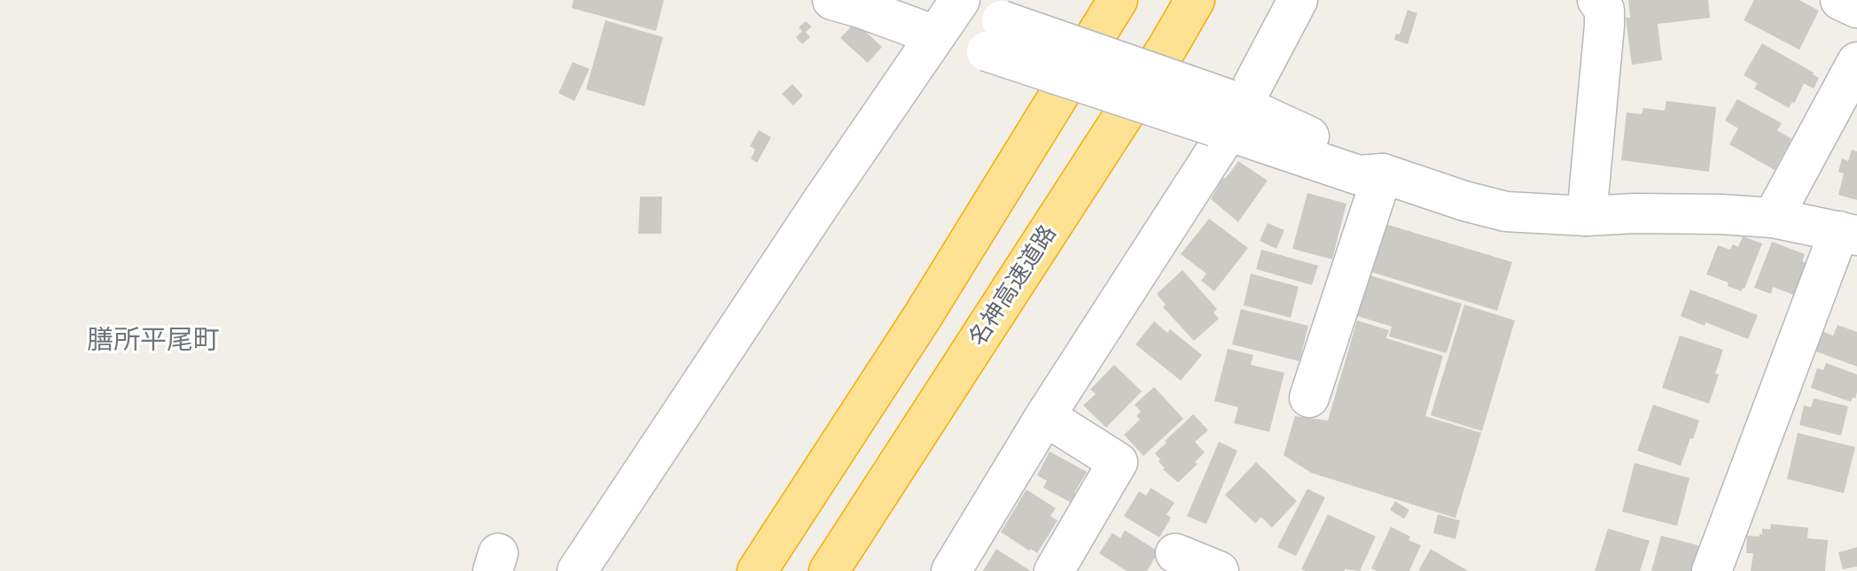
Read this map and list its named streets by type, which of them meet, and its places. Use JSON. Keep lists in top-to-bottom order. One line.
{"streets":{"highway":["名神高速道路"]},"districts":["膳所平尾町"]}
